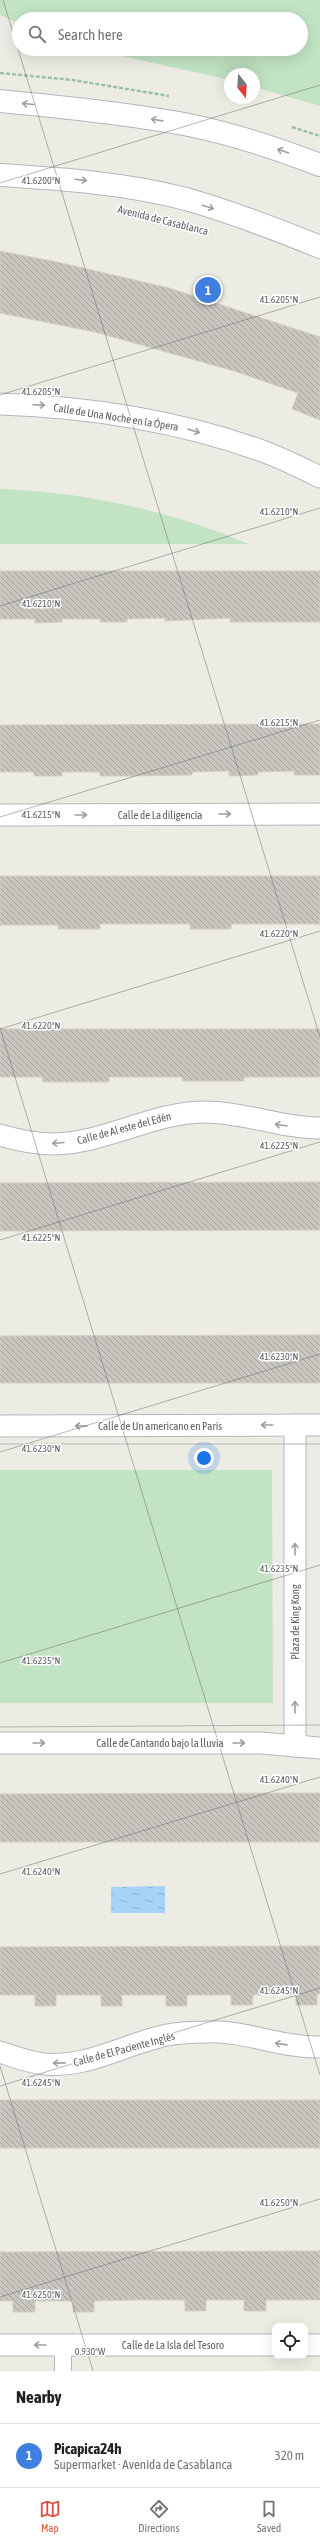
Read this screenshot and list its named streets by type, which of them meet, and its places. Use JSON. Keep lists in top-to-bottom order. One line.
{"streets":{"main road":["Avenida de Casablanca"],"street":["Calle de Una Noche en la Ópera","Calle de La diligencia","Calle de Al este del Edén","Calle de Un americano en París","Plaza de King Kong","Calle de Cantando bajo la lluvia","Calle de El Paciente Inglés","Calle de La Isla del Tesoro"]},"crossings":[["Calle de Un americano en París","Plaza de King Kong"],["Plaza de King Kong","Calle de Cantando bajo la lluvia"]],"one_way":["Calle de Una Noche en la Ópera","Calle de La diligencia","Calle de Al este del Edén","Calle de Un americano en París","Plaza de King Kong","Calle de Cantando bajo la lluvia","Calle de El Paciente Inglés"],"north":"bottom","page":{"search":"Search here","pins":"1","heading":"Nearby","list":[{"mark":"1","name":"Picapica24h","note":"Supermarket · Avenida de Casablanca","value":"320 m"}],"nav":["Map","Directions","Saved"]},"coordinates":["41.6200°N","41.6205°N","41.6210°N","41.6215°N","41.6220°N","41.6225°N","41.6230°N","41.6235°N","41.6240°N","41.6245°N","41.6250°N","0.930°W"]}
